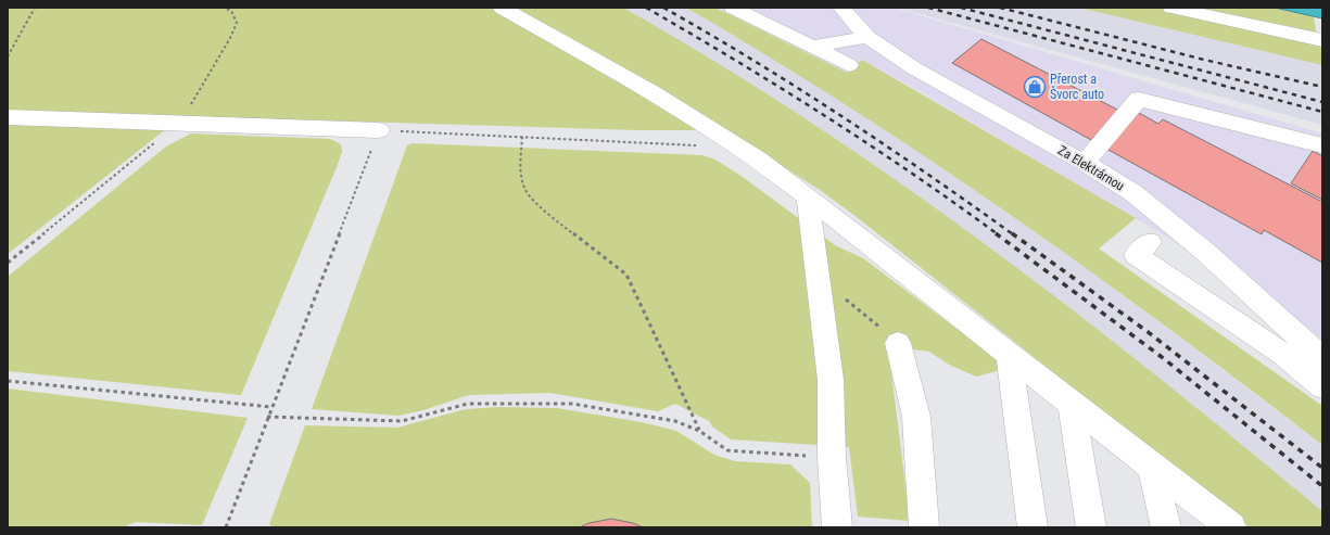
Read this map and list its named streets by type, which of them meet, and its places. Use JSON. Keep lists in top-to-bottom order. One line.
{"streets":{"street":["Za Elektrárnou"]},"places":{"shop":["Přerost a Švorc auto"]}}
